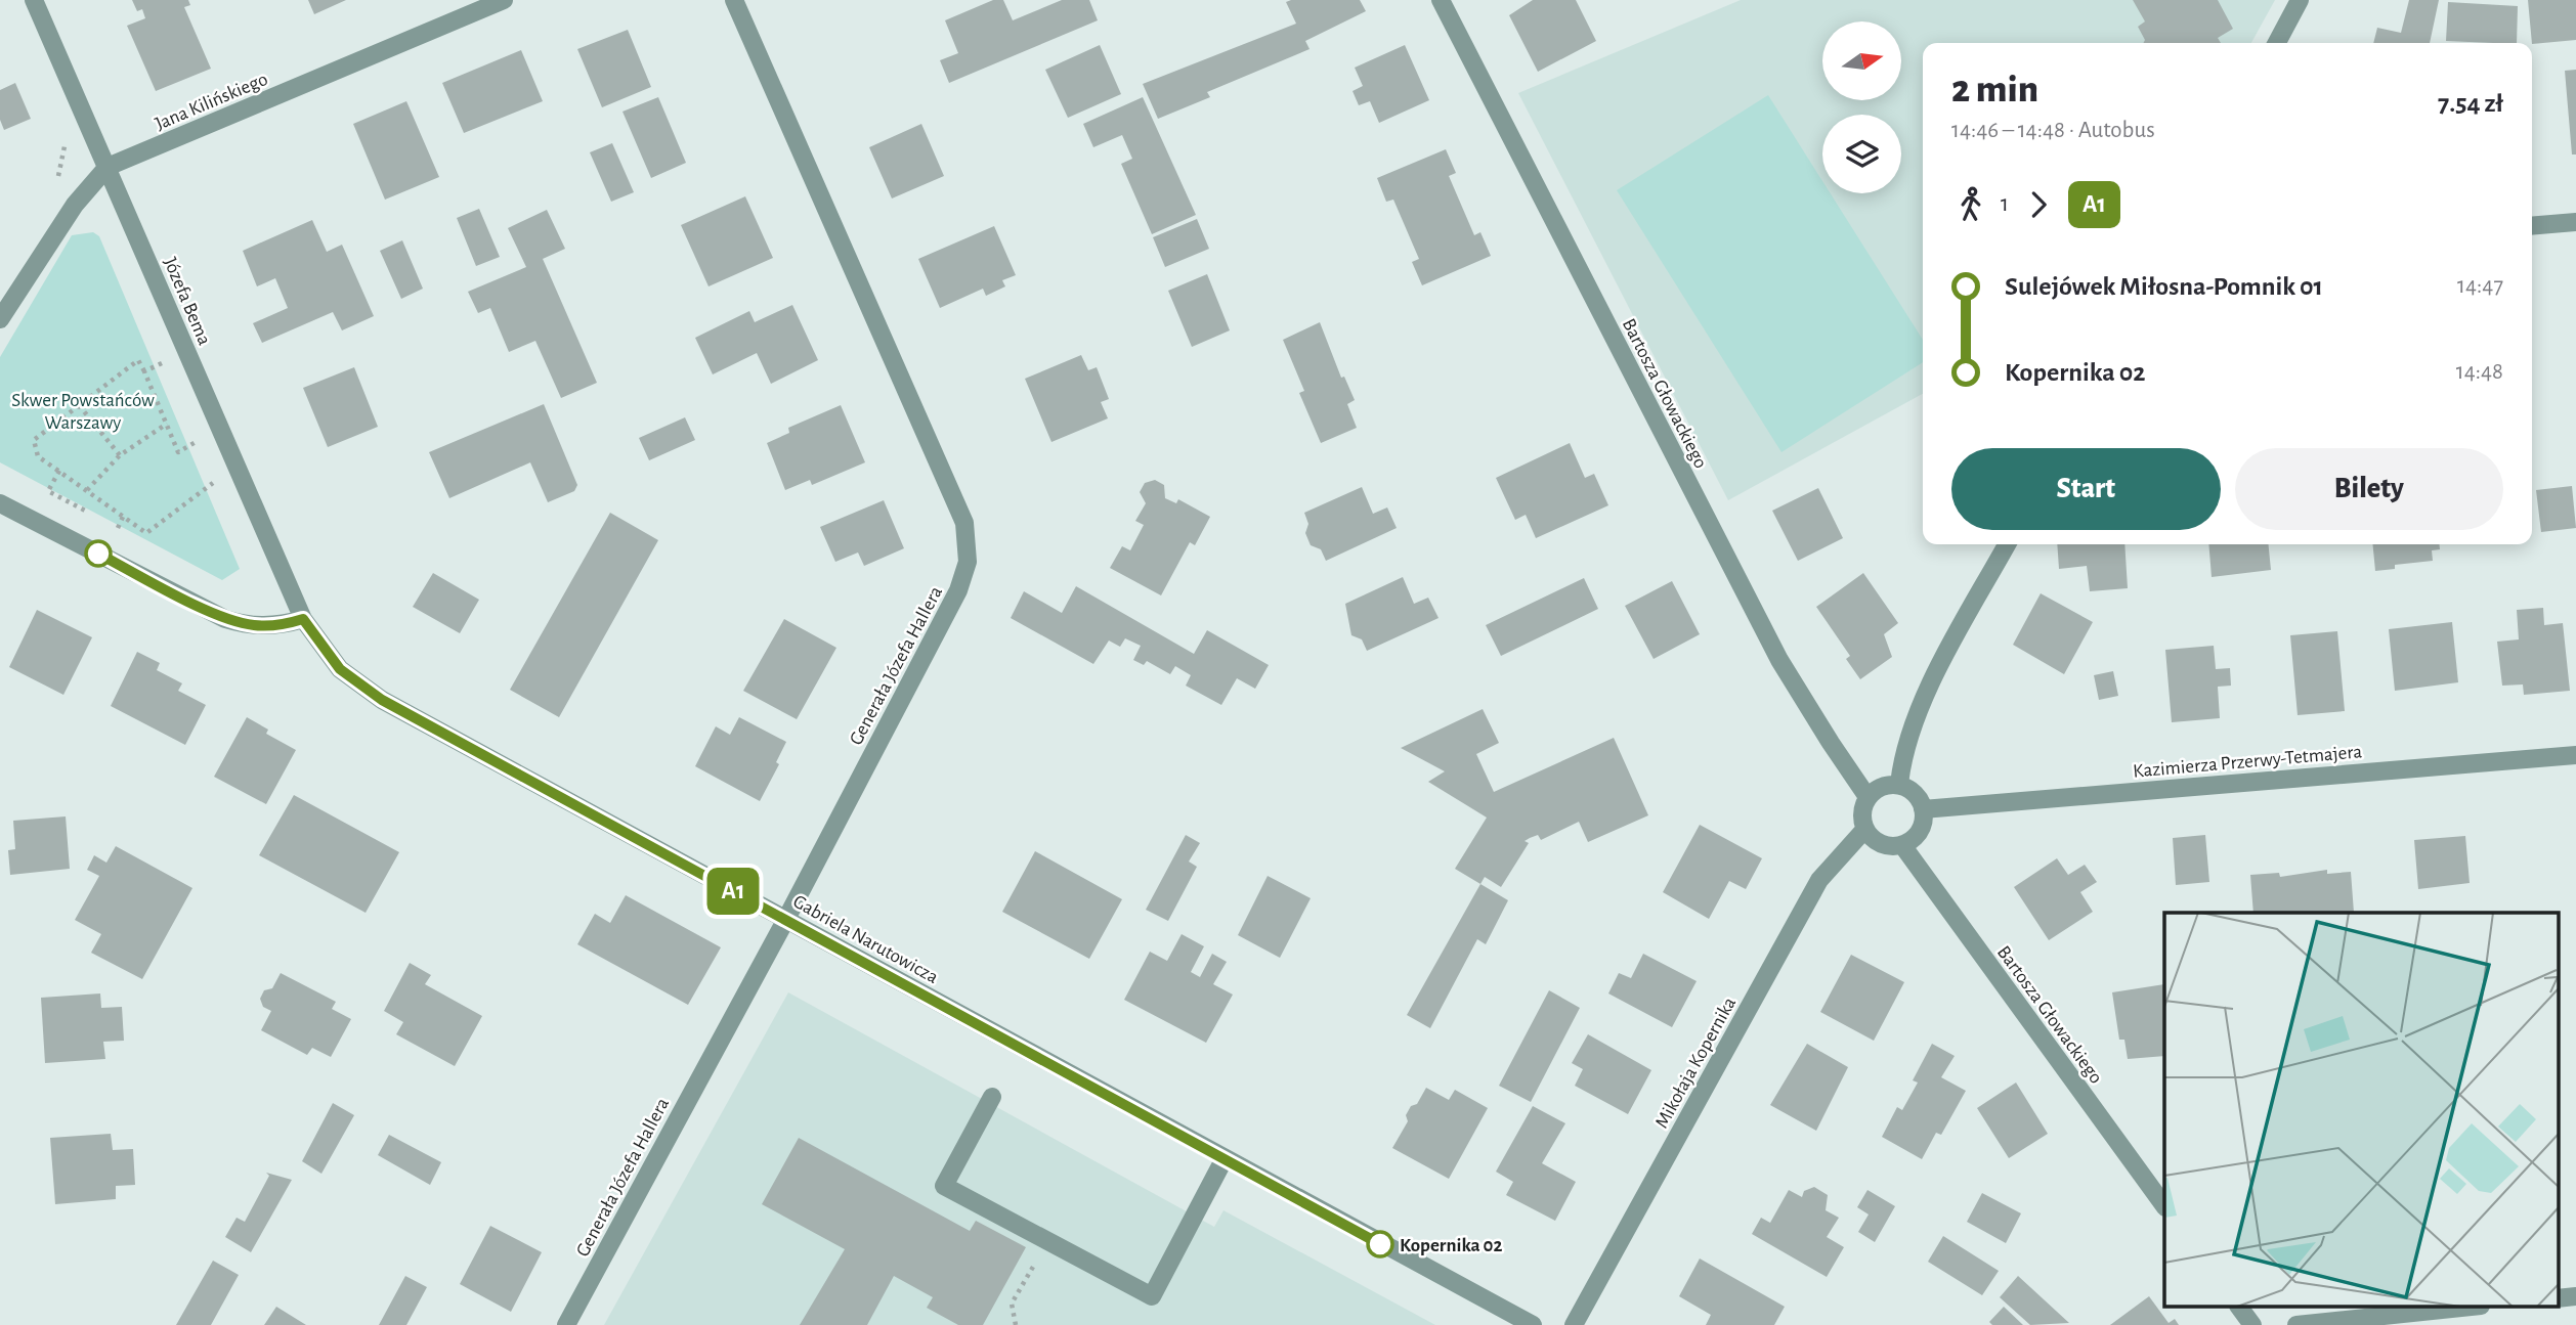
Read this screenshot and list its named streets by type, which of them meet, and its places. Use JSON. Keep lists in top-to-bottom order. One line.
{"streets":{"street":["Jana Kilińskiego","Józefa Bema","Bartosza Głowackiego","Generała Józefa Hallera","Kazimierza Przerwy-Tetmajera","Gabriela Narutowicza","Mikołaja Kopernika"]},"crossings":[["Jana Kilińskiego","Józefa Bema"],["Józefa Bema","Gabriela Narutowicza"],["Bartosza Głowackiego","Kazimierza Przerwy-Tetmajera"],["Bartosza Głowackiego","Mikołaja Kopernika"],["Generała Józefa Hallera","Gabriela Narutowicza"],["Kazimierza Przerwy-Tetmajera","Mikołaja Kopernika"]],"parks":["Skwer Powstańców Warszawy"],"places":["Kopernika 02"],"lines":["bus line A1"],"north":"right","page":{"on_map":"A1","heading":["2 min","14:46 – 14:48 · Autobus","7.54 zł"],"legs":["1","A1"],"list":[{"name":"Sulejówek Miłosna-Pomnik 01","value":"14:47"},{"name":"Kopernika 02","value":"14:48"}],"buttons":["Start","Bilety"]}}
